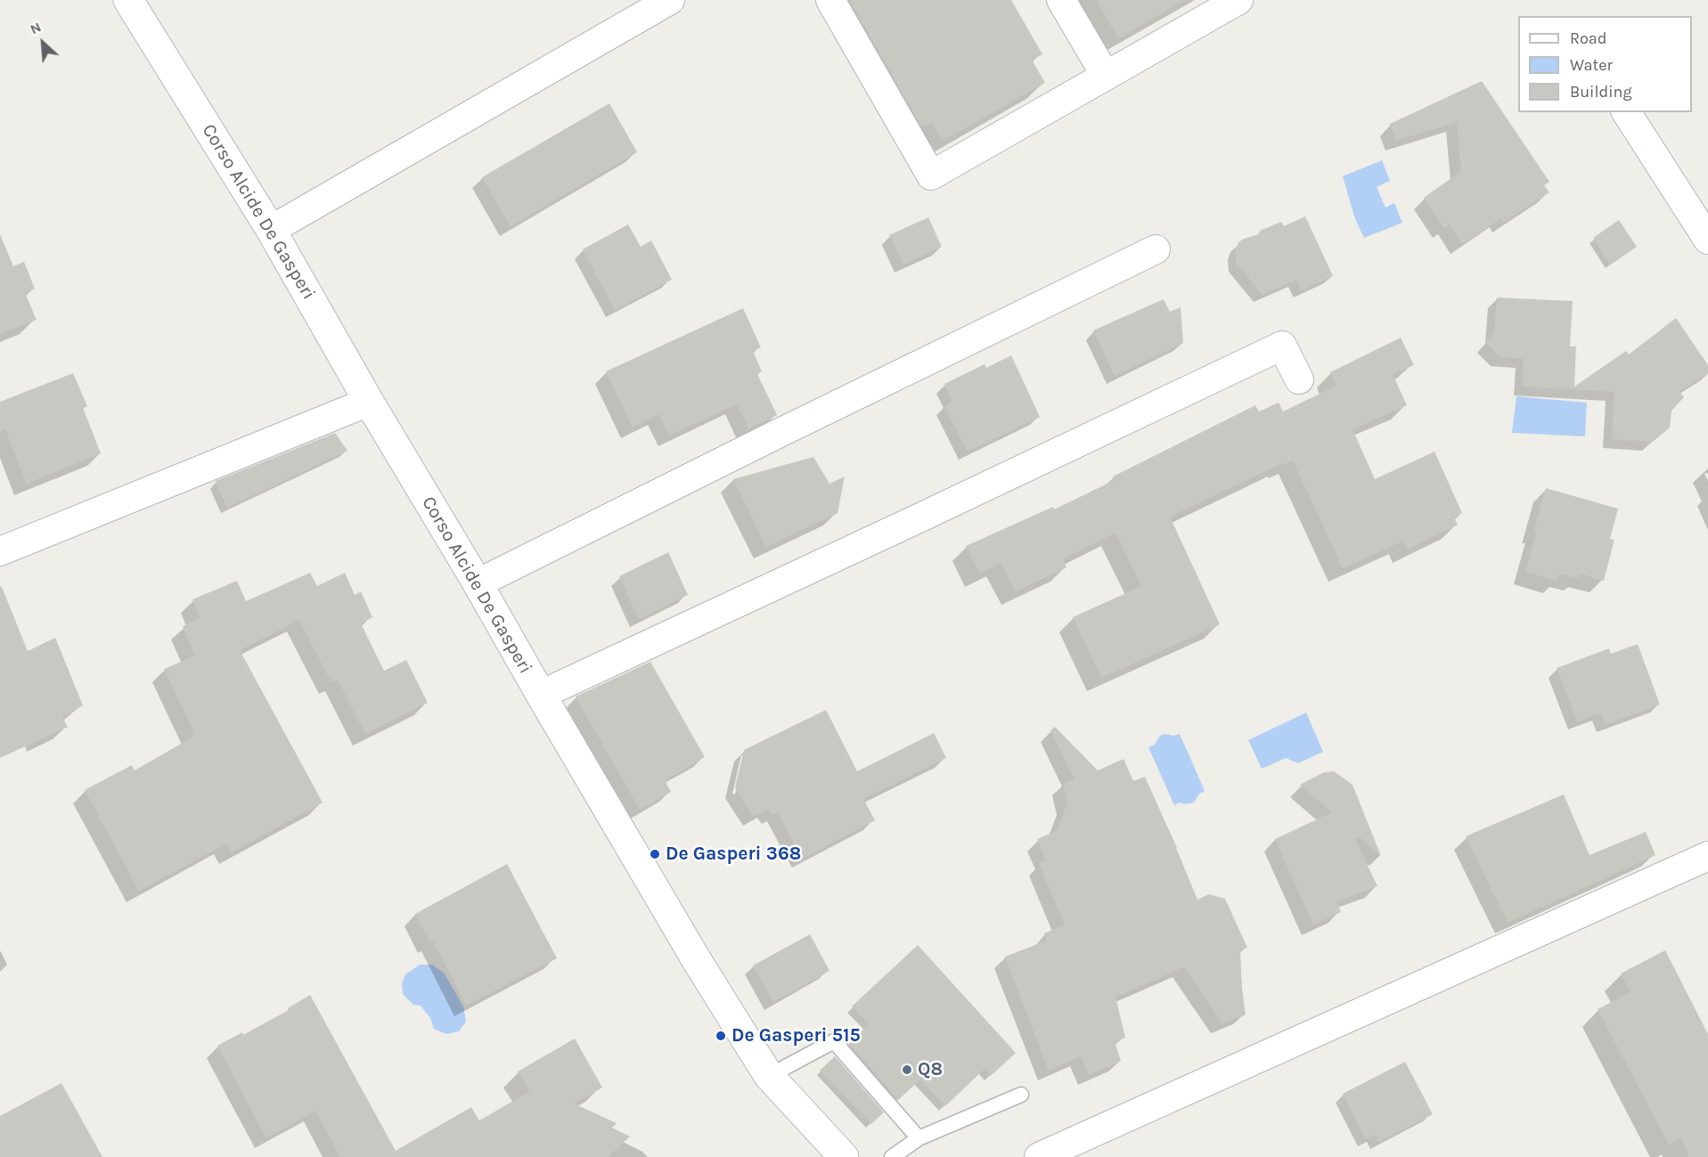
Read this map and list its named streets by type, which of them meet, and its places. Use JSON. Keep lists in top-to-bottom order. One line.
{"streets":{"street":["Corso Alcide De Gasperi"]},"places":["De Gasperi 368","De Gasperi 515","Q8"],"legend":["Road","Water","Building"],"north":"top left"}
